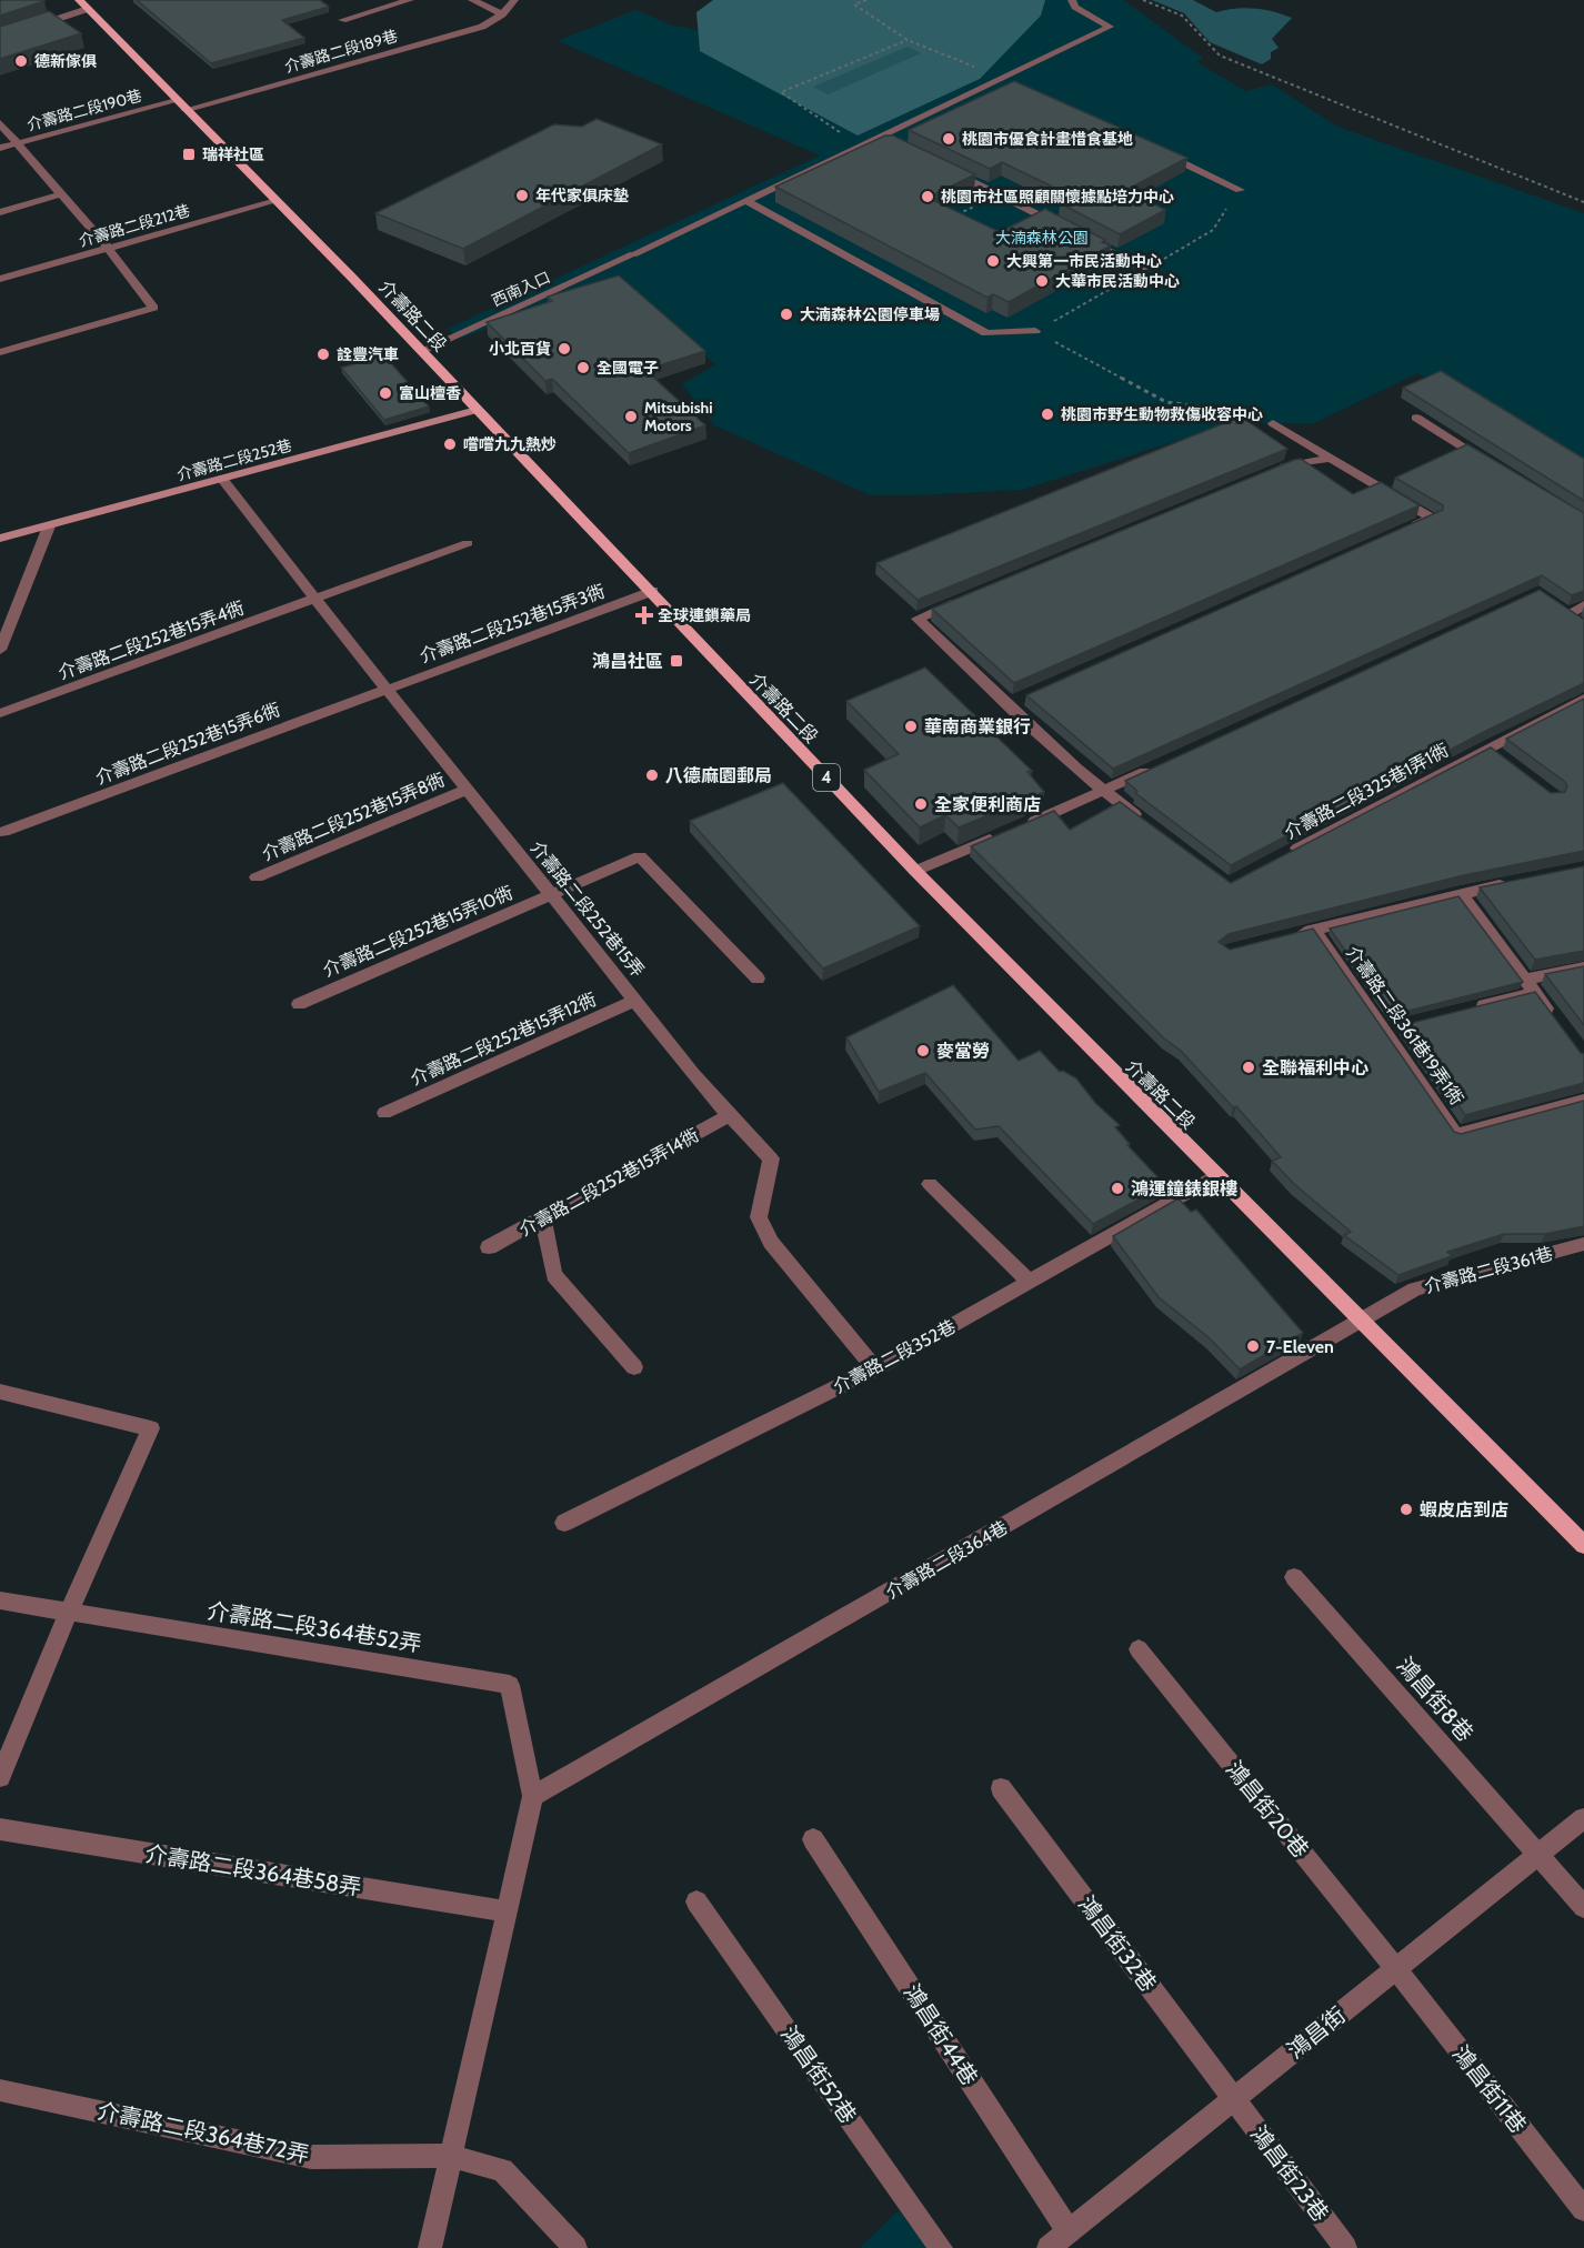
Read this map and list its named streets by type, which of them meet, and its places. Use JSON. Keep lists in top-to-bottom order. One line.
{"streets":{"main road":["介壽路二段","4"],"street":["介壽路二段189巷","介壽路二段190巷","介壽路二段212巷","西南入口","介壽路二段252巷","介壽路二段252巷15弄3衖","介壽路二段252巷15弄4衖","介壽路二段252巷15弄6衖","介壽路二段325巷1弄1衖","介壽路二段252巷15弄8衖","介壽路二段252巷15弄","介壽路二段252巷15弄10衖","介壽路二段361巷19弄1衖","介壽路二段252巷15弄12衖","介壽路二段252巷15弄14衖","介壽路二段361巷","介壽路二段352巷","介壽路二段364巷","介壽路二段364巷52弄","鴻昌街8巷","鴻昌街20巷","介壽路二段364巷58弄","鴻昌街32巷","鴻昌街","鴻昌街44巷","鴻昌街52巷","鴻昌街11巷","介壽路二段364巷72弄","鴻昌街23巷"]},"crossings":[["介壽路二段189巷","介壽路二段190巷"],["介壽路二段189巷","介壽路二段"],["介壽路二段190巷","介壽路二段"],["介壽路二段212巷","介壽路二段"],["西南入口","介壽路二段"],["介壽路二段","介壽路二段252巷"],["介壽路二段","介壽路二段252巷15弄3衖"],["介壽路二段","介壽路二段361巷"],["介壽路二段","介壽路二段352巷"],["介壽路二段","介壽路二段364巷"],["介壽路二段252巷","介壽路二段252巷15弄"],["介壽路二段252巷15弄3衖","介壽路二段252巷15弄6衖"],["介壽路二段252巷15弄3衖","介壽路二段252巷15弄"],["介壽路二段252巷15弄4衖","介壽路二段252巷15弄"],["介壽路二段252巷15弄6衖","介壽路二段252巷15弄"],["介壽路二段252巷15弄8衖","介壽路二段252巷15弄"],["介壽路二段252巷15弄","介壽路二段252巷15弄10衖"],["介壽路二段252巷15弄","介壽路二段252巷15弄12衖"],["介壽路二段252巷15弄","介壽路二段252巷15弄14衖"],["介壽路二段252巷15弄","介壽路二段352巷"],["介壽路二段361巷","介壽路二段364巷"],["介壽路二段364巷","介壽路二段364巷52弄"],["鴻昌街8巷","鴻昌街"],["鴻昌街20巷","鴻昌街"],["鴻昌街20巷","鴻昌街11巷"],["鴻昌街32巷","鴻昌街"],["鴻昌街32巷","鴻昌街23巷"],["鴻昌街","鴻昌街44巷"],["鴻昌街","鴻昌街11巷"],["鴻昌街","鴻昌街23巷"]],"parks":["大湳森林公園"],"places":{"other":["德新傢俱","桃園市優食計畫惜食基地","年代家俱床墊","桃園市社區照顧關懷據點培力中心","大興第一市民活動中心","大華市民活動中心","大湳森林公園停車場","小北百貨","詮豐汽車","全國電子","富山檀香","桃園市野生動物救傷收容中心","Mitsubishi Motors","嚐嚐九九熱炒","華南商業銀行","八德麻園郵局","全家便利商店","麥當勞","全聯福利中心","鴻運鐘錶銀樓","7-Eleven","蝦皮店到店"],"transit":["瑞祥社區","鴻昌社區"],"health":["全球連鎖藥局"]}}
